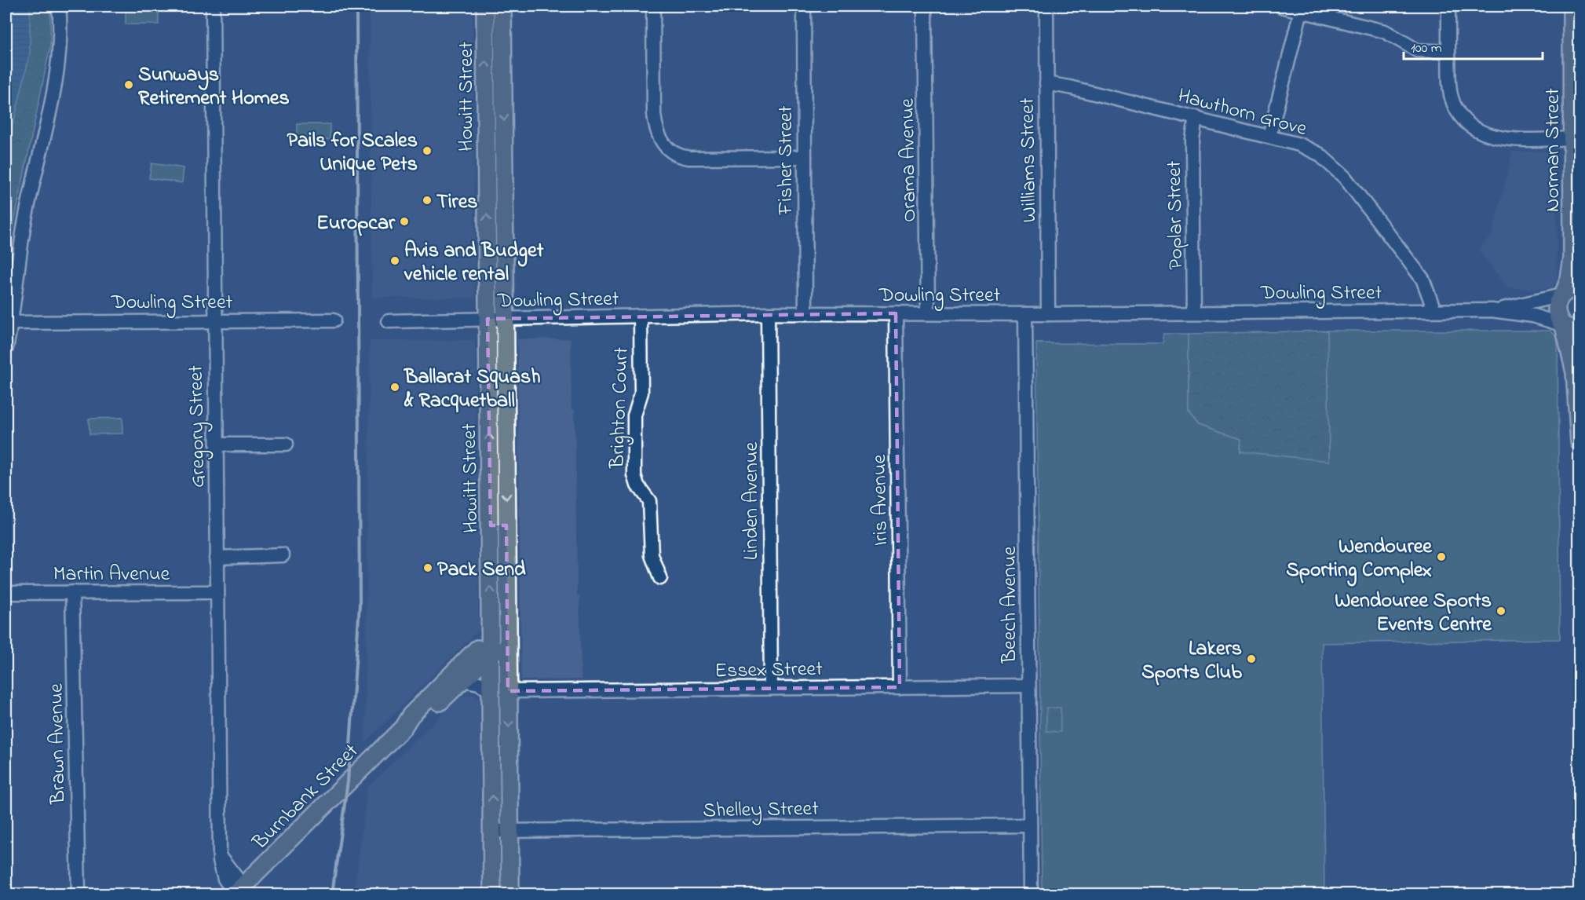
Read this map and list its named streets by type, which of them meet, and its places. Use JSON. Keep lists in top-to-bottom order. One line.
{"streets":{"main road":["Howitt Street","Norman Street","Burnbank Street"],"street":["Hawthorn Grove","Fisher Street","Orama Avenue","Williams Street","Poplar Street","Dowling Street","Brighton Court","Gregory Street","Iris Avenue","Linden Avenue","Martin Avenue","Beech Avenue","Essex Street","Brawn Avenue","Shelley Street"]},"crossings":[["Howitt Street","Dowling Street"],["Howitt Street","Essex Street"],["Howitt Street","Burnbank Street"],["Howitt Street","Shelley Street"],["Hawthorn Grove","Williams Street"],["Hawthorn Grove","Poplar Street"],["Hawthorn Grove","Dowling Street"],["Norman Street","Dowling Street"],["Fisher Street","Dowling Street"],["Orama Avenue","Dowling Street"],["Williams Street","Dowling Street"],["Poplar Street","Dowling Street"],["Dowling Street","Brighton Court"],["Dowling Street","Gregory Street"],["Dowling Street","Iris Avenue"],["Dowling Street","Linden Avenue"],["Dowling Street","Beech Avenue"],["Gregory Street","Martin Avenue"],["Gregory Street","Burnbank Street"],["Iris Avenue","Essex Street"],["Linden Avenue","Essex Street"],["Martin Avenue","Brawn Avenue"],["Beech Avenue","Essex Street"],["Beech Avenue","Shelley Street"]],"places":["Sunways Retirement Homes","Pails for Scales Unique Pets","Tires","Europcar","Avis and Budget vehicle rental","Ballarat Squash & Racquetball","Wendouree Sporting Complex","Pack Send","Wendouree Sports Events Centre","Lakers Sports Club"],"scale_bar":"100 m"}
